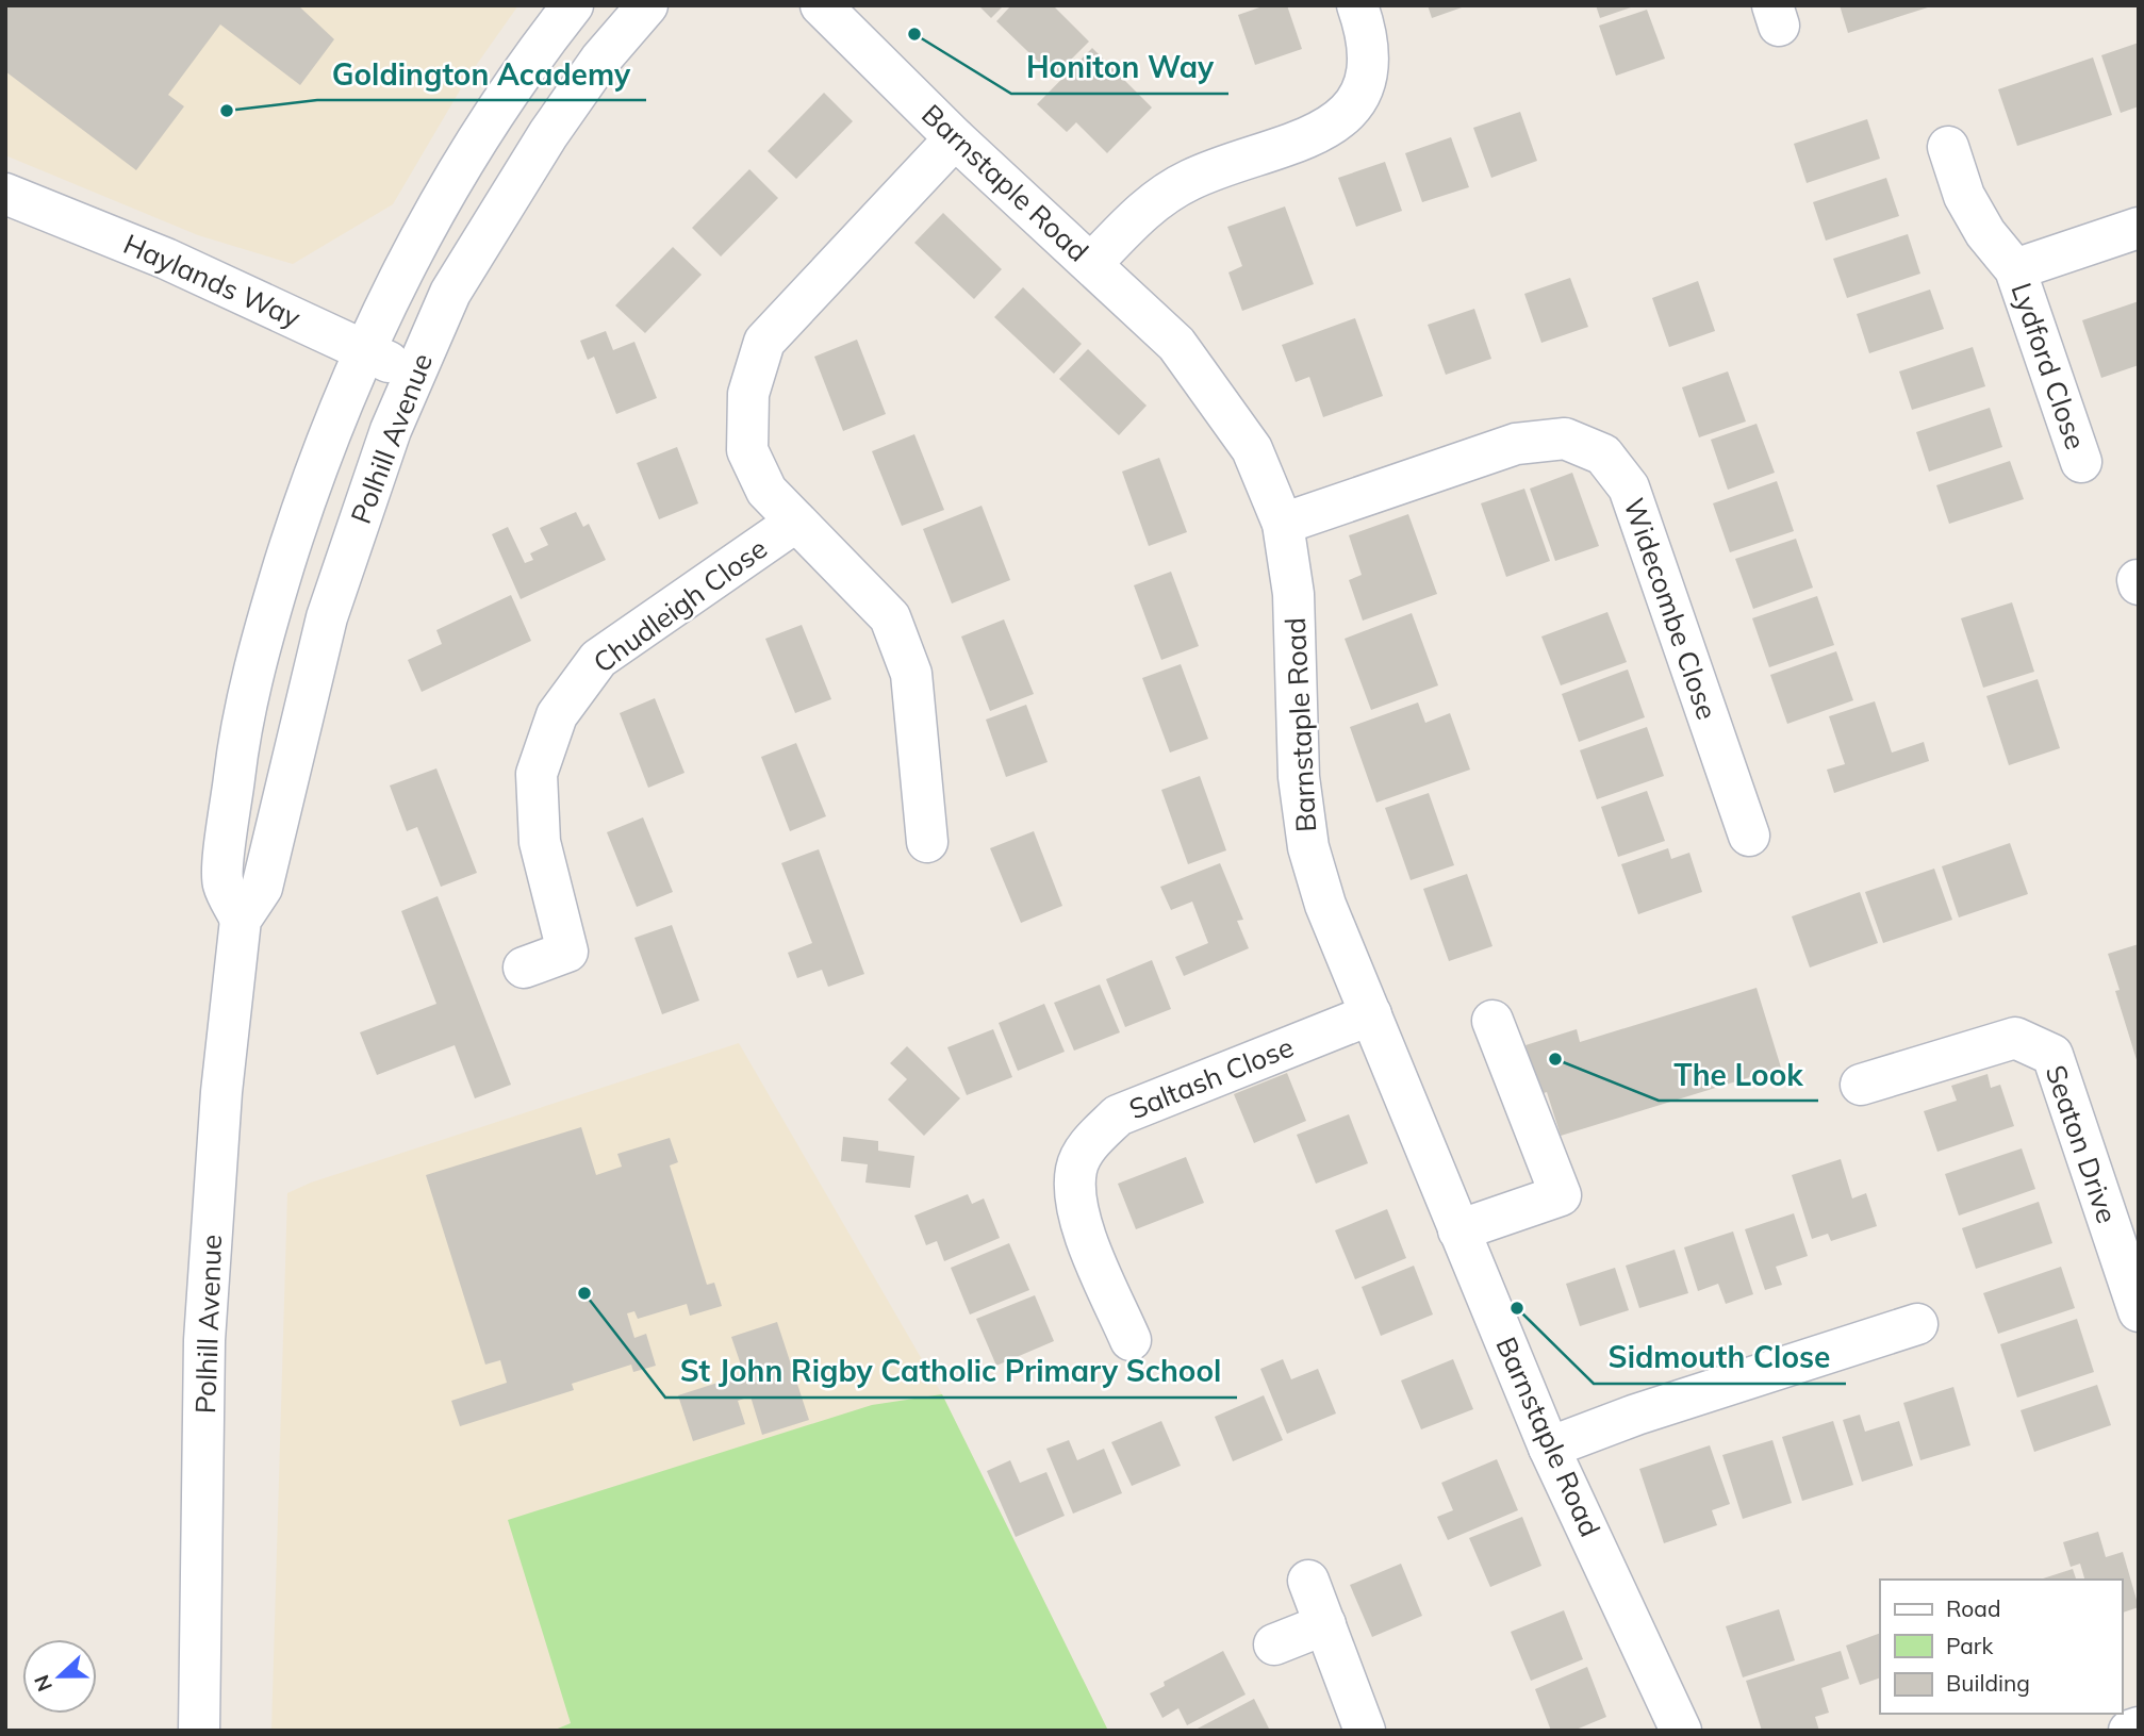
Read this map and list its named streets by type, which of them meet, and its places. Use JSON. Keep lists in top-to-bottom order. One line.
{"streets":{"street":["Barnstaple Road","Haylands Way","Lydford Close","Polhill Avenue","Chudleigh Close","Widecombe Close","Saltash Close","Seaton Drive"]},"crossings":[["Barnstaple Road","Widecombe Close"],["Barnstaple Road","Saltash Close"],["Haylands Way","Polhill Avenue"]],"places":["Honiton Way","Goldington Academy","The Look","St John Rigby Catholic Primary School","Sidmouth Close"],"legend":["Road","Park","Building"],"north":"left"}
